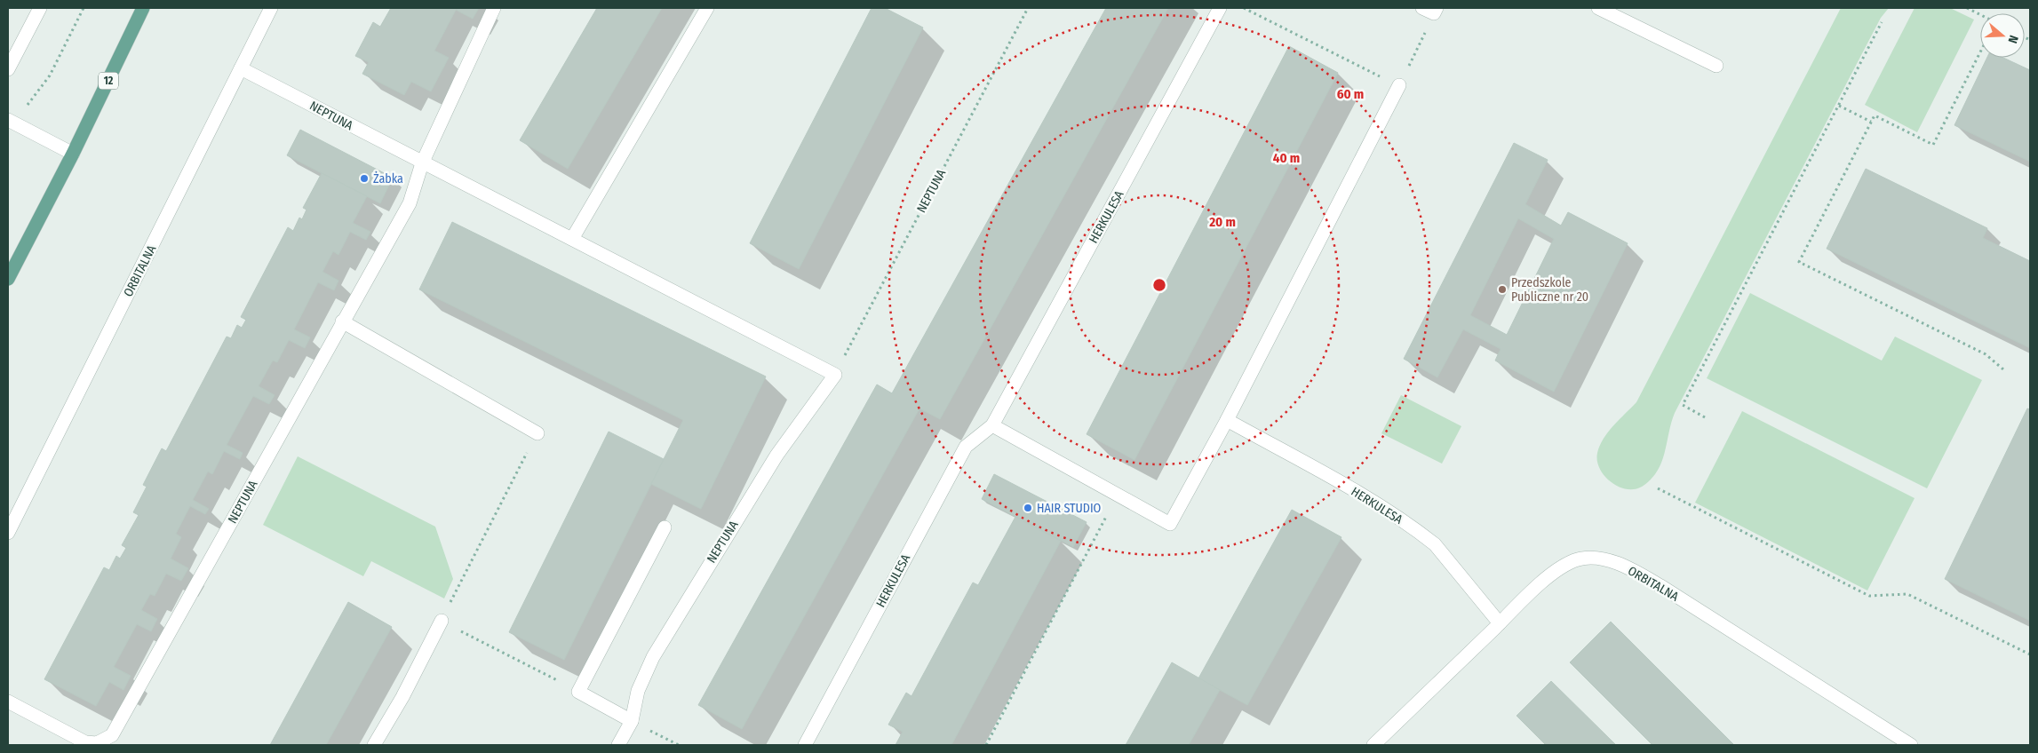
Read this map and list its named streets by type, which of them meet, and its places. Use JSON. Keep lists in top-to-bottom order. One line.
{"streets":{"main road":["12"],"street":["NEPTUNA","HERKULESA","ORBITALNA"]},"crossings":[["NEPTUNA","ORBITALNA"],["HERKULESA","ORBITALNA"]],"places":["Żabka","Przedszkole Publiczne nr 20","HAIR STUDIO"],"north":"right","rings":["60 m","40 m","20 m"]}
